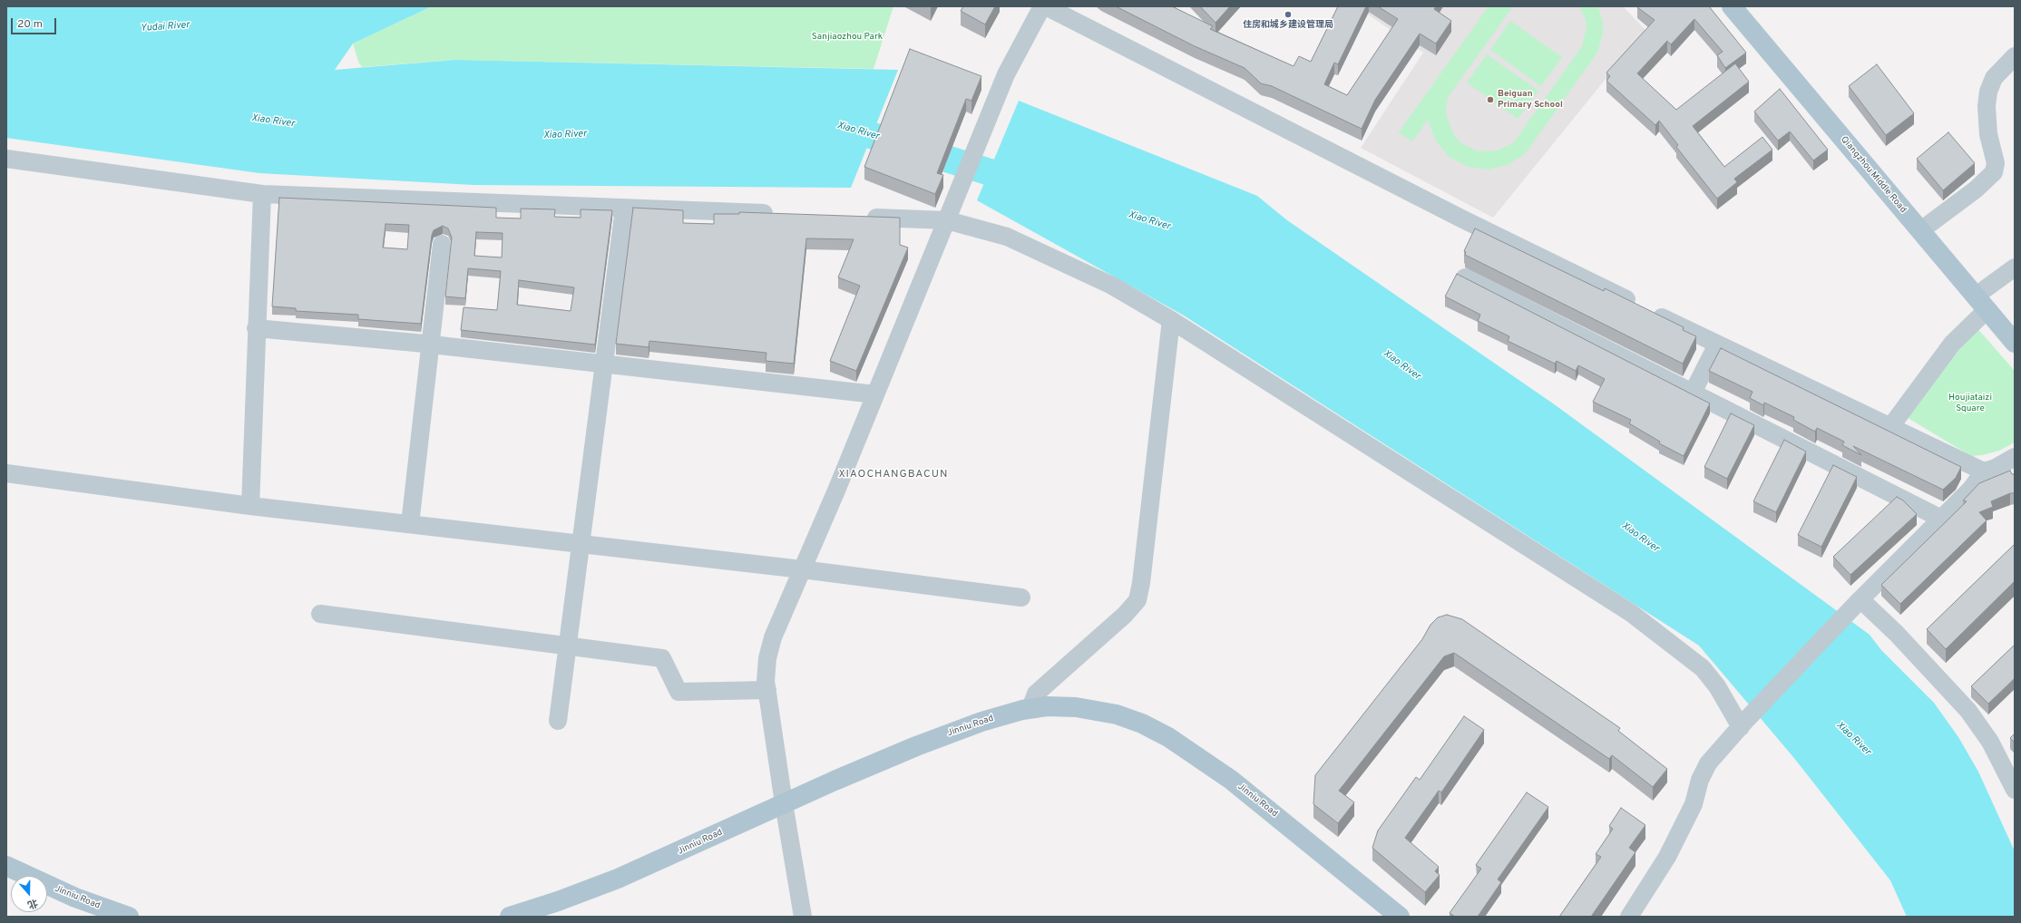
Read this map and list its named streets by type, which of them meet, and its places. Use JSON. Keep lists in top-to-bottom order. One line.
{"streets":{"main road":["Qiangzhou Middle Road","Jinniu Road"]},"districts":["XIAOCHANGBACUN"],"water":["Yudai River","Xiao River"],"parks":["Sanjiaozhou Park","Houjiataizi Square"],"places":["住房和城乡建设管理局","Beiguan Primary School"],"scale_bar":"20 m","north":"bottom"}
